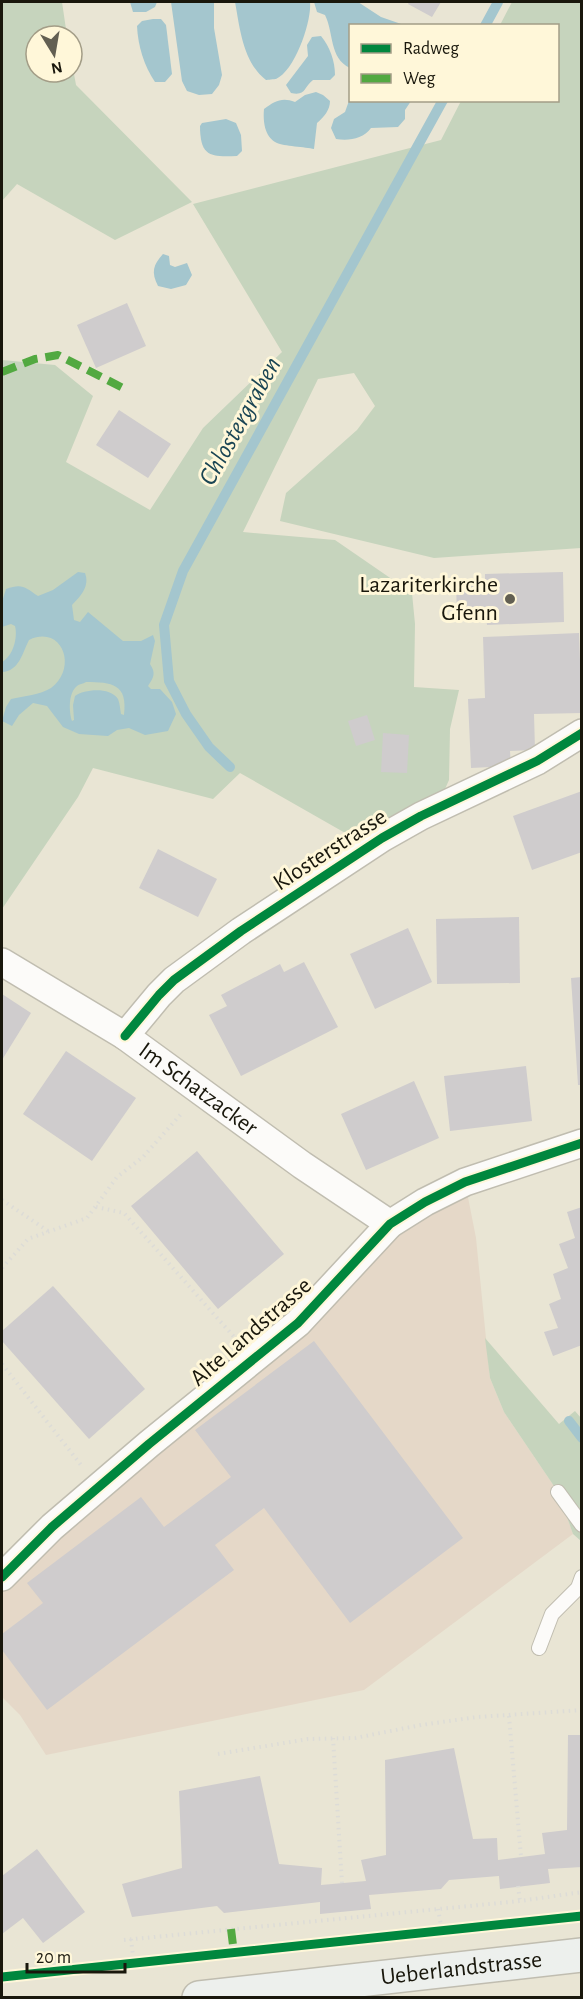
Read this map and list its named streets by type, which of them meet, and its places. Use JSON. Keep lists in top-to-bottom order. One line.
{"streets":{"main road":["Ueberlandstrasse"],"street":["Klosterstrasse","Im Schatzacker","Alte Landstrasse"]},"crossings":[["Klosterstrasse","Im Schatzacker"],["Im Schatzacker","Alte Landstrasse"]],"water":["Chlostergraben"],"places":["Lazariterkirche Gfenn"],"legend":["Radweg","Weg"],"scale_bar":"20 m","north":"bottom"}
